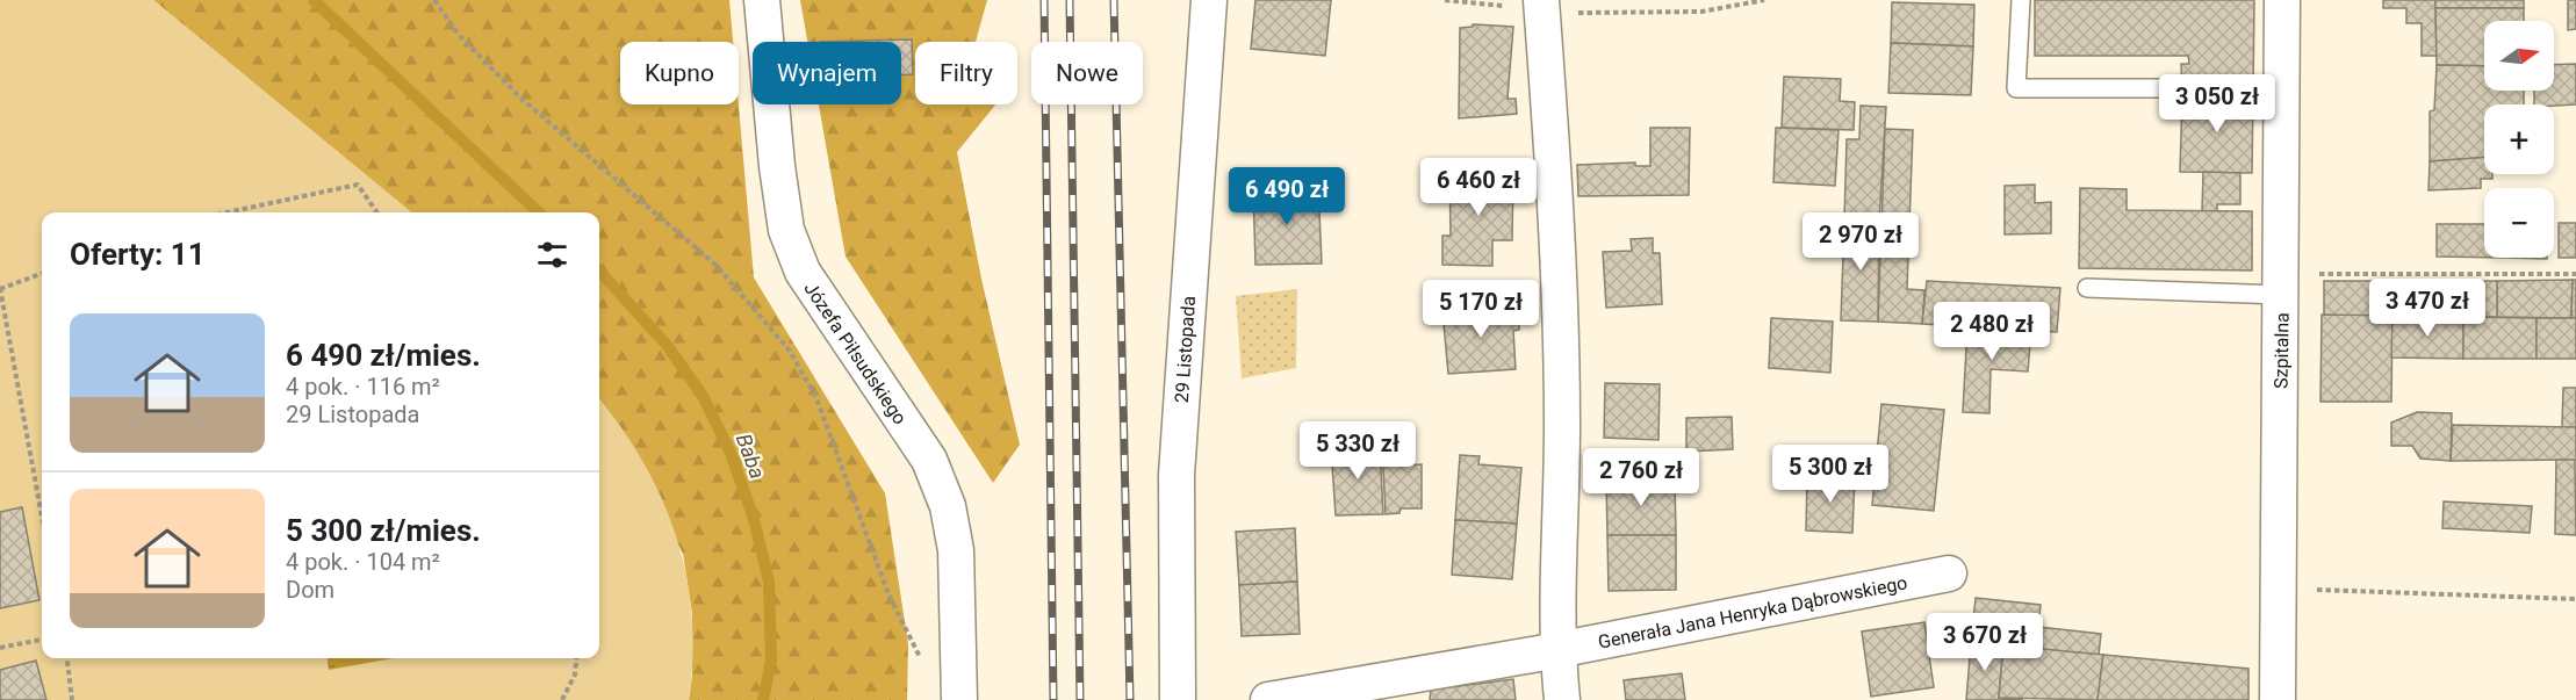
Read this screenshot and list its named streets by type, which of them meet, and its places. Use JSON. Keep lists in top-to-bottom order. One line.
{"streets":{"street":["29 Listopada","Szpitalna","Józefa Piłsudskiego","Generała Jana Henryka Dąbrowskiego"]},"water":["Baba"],"north":"right","page":{"map_buttons":["+","−"],"chip":["Kupno","Wynajem","Filtry","Nowe"],"price":["3 050 zł","6 460 zł","6 490 zł","2 970 zł","3 470 zł","5 170 zł","2 480 zł","5 330 zł","5 300 zł","2 760 zł","3 670 zł"],"heading":"Oferty: 11","list":[{"name":"6 490 zł/mies.","note":"4 pok. · 116 m² · 29 Listopada"},{"name":"5 300 zł/mies.","note":"4 pok. · 104 m² · Dom"}]}}
